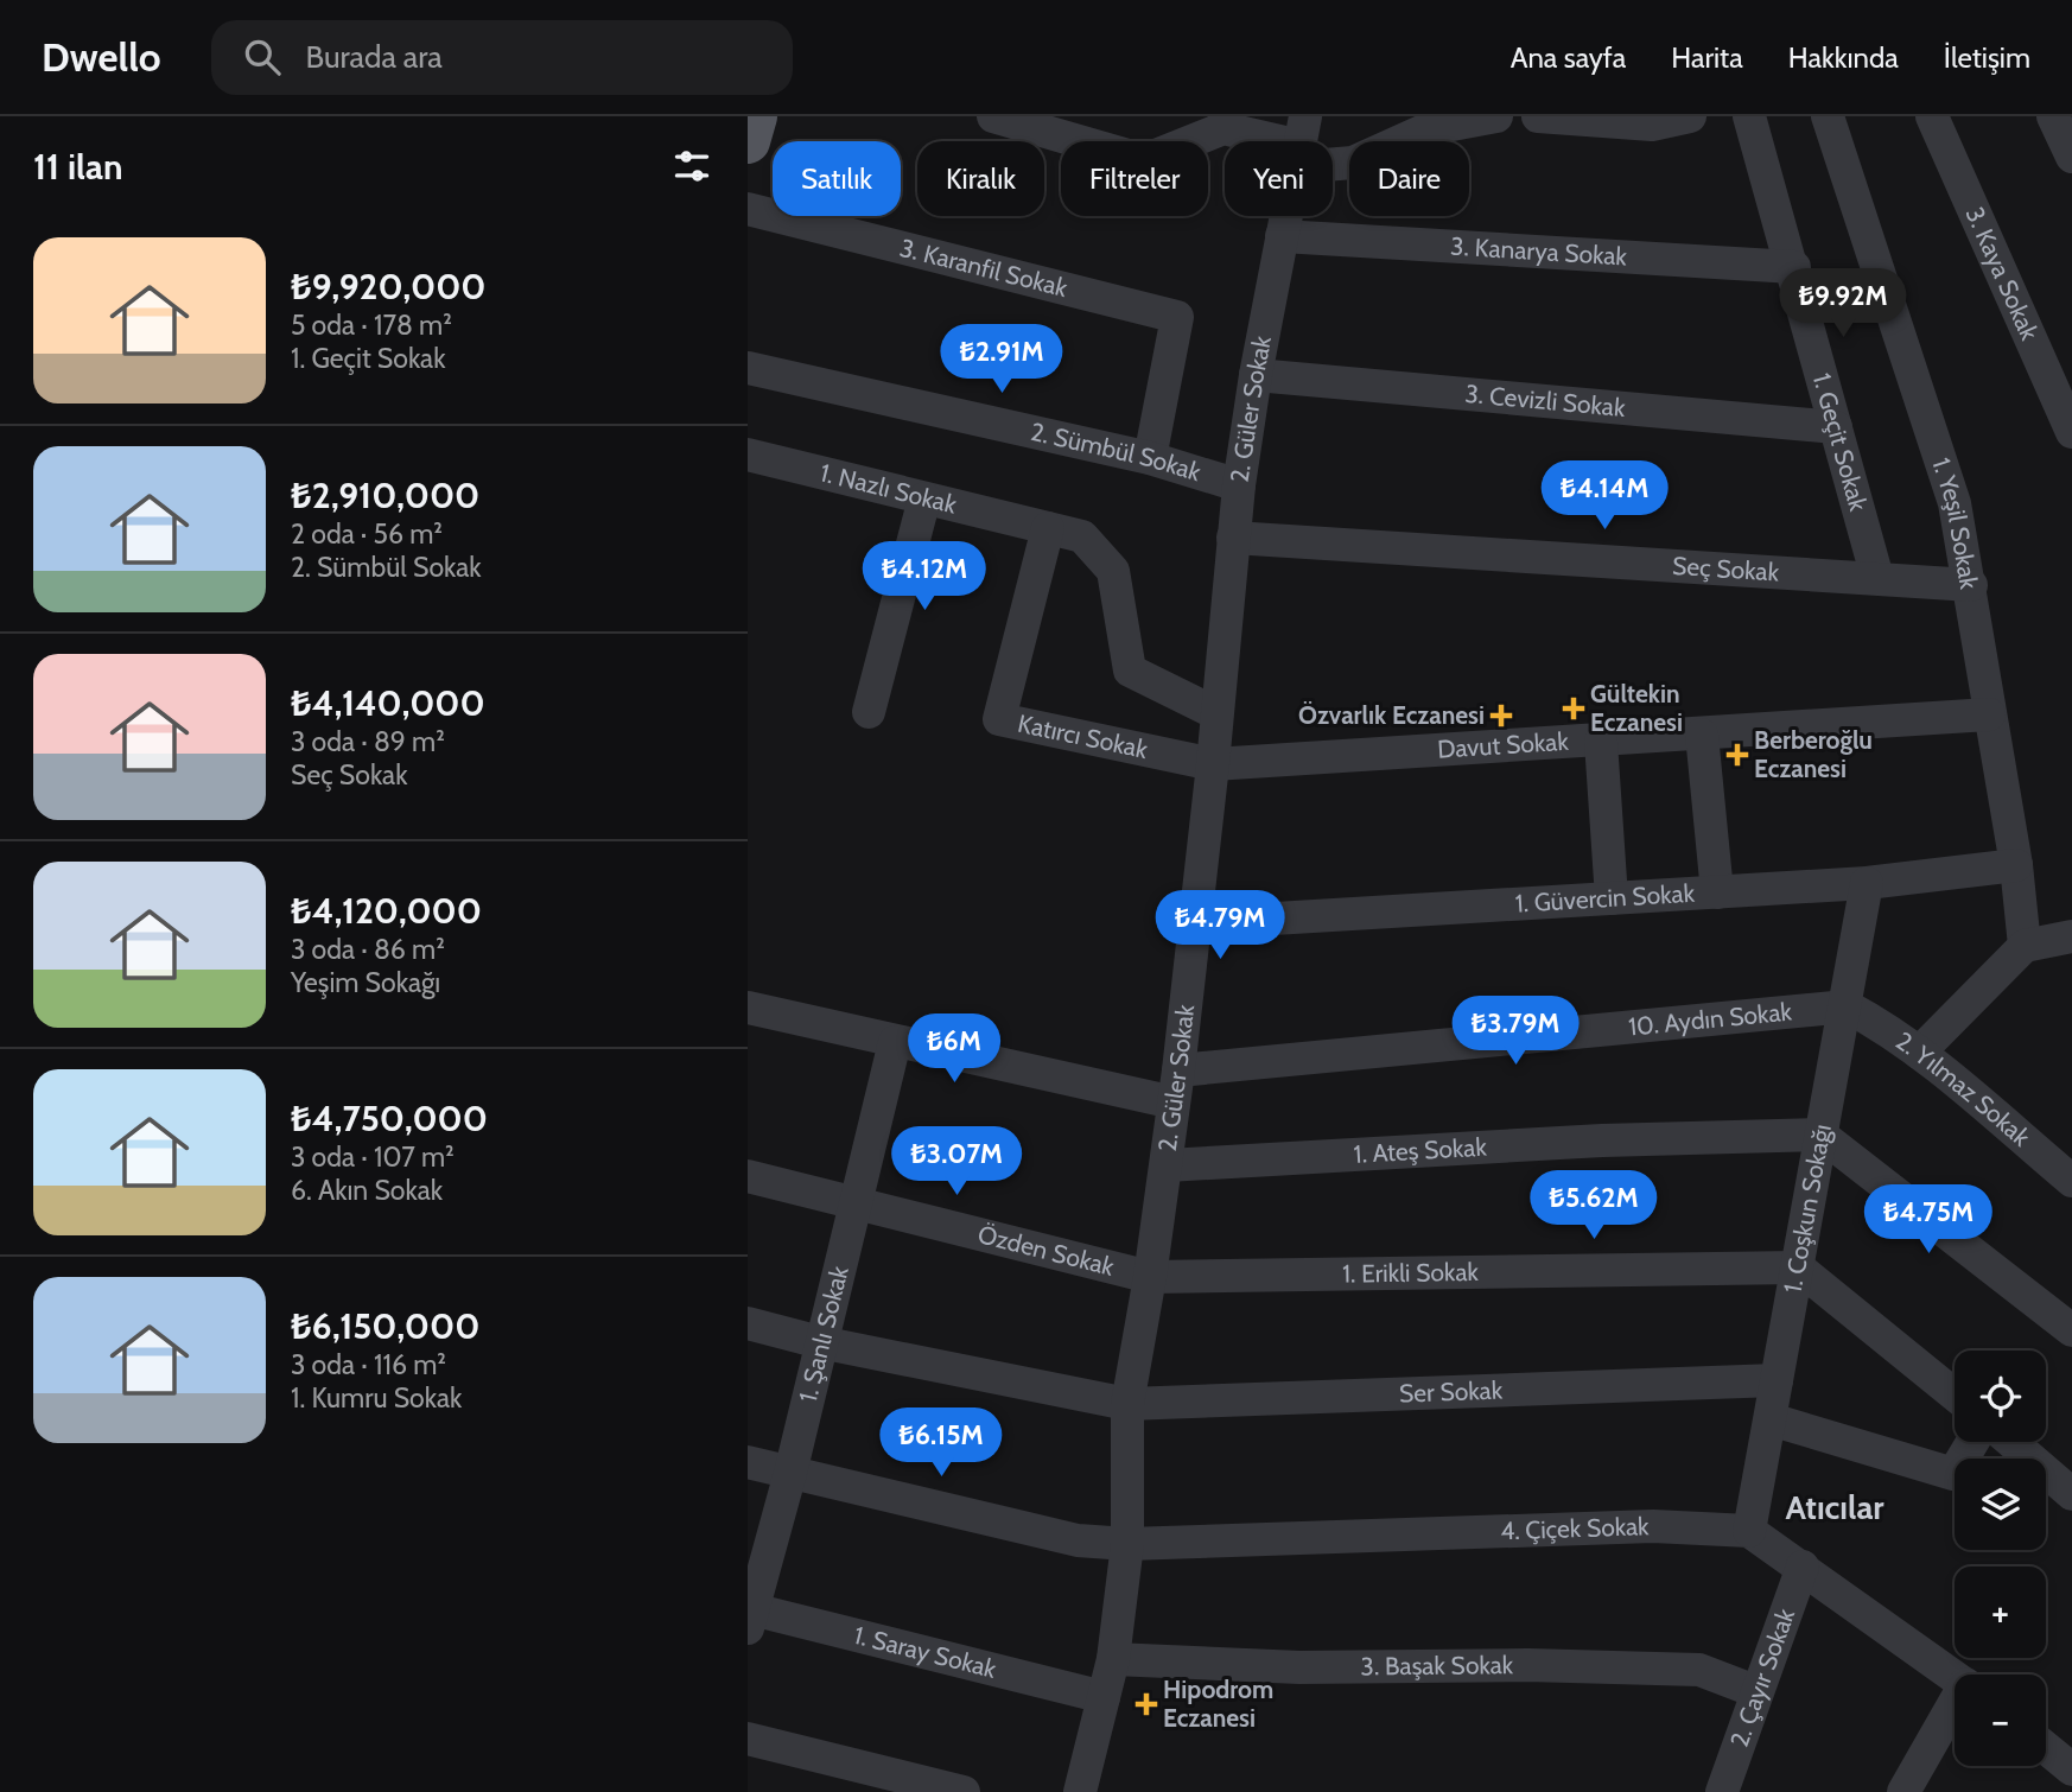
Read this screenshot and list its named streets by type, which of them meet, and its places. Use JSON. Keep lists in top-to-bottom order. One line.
{"streets":{"street":["3. Kanarya Sokak","3. Karanfil Sokak","3. Kaya Sokak","3. Cevizli Sokak","2. Güler Sokak","1. Geçit Sokak","2. Sümbül Sokak","1. Nazlı Sokak","1. Yeşil Sokak","Seç Sokak","Katırcı Sokak","Davut Sokak","1. Güvercin Sokak","10. Aydın Sokak","2. Yılmaz Sokak","1. Ateş Sokak","1. Coşkun Sokağı","Özden Sokak","1. Erikli Sokak","1. Şanlı Sokak","Ser Sokak","4. Çiçek Sokak","1. Saray Sokak","3. Başak Sokak","2. Çayır Sokak"]},"crossings":[["3. Kanarya Sokak","2. Güler Sokak"],["3. Kanarya Sokak","1. Geçit Sokak"],["3. Karanfil Sokak","2. Sümbül Sokak"],["3. Cevizli Sokak","2. Güler Sokak"],["3. Cevizli Sokak","1. Geçit Sokak"],["2. Güler Sokak","2. Sümbül Sokak"],["2. Güler Sokak","1. Nazlı Sokak"],["2. Güler Sokak","Seç Sokak"],["2. Güler Sokak","Katırcı Sokak"],["2. Güler Sokak","Davut Sokak"],["2. Güler Sokak","1. Güvercin Sokak"],["2. Güler Sokak","10. Aydın Sokak"],["2. Güler Sokak","1. Ateş Sokak"],["2. Güler Sokak","Özden Sokak"],["2. Güler Sokak","1. Erikli Sokak"],["2. Güler Sokak","Ser Sokak"],["2. Güler Sokak","4. Çiçek Sokak"],["2. Güler Sokak","1. Saray Sokak"],["2. Güler Sokak","3. Başak Sokak"],["1. Geçit Sokak","Seç Sokak"],["1. Nazlı Sokak","Katırcı Sokak"],["1. Yeşil Sokak","Seç Sokak"],["1. Yeşil Sokak","Davut Sokak"],["1. Yeşil Sokak","1. Güvercin Sokak"],["Katırcı Sokak","Davut Sokak"],["1. Güvercin Sokak","1. Coşkun Sokağı"],["10. Aydın Sokak","2. Yılmaz Sokak"],["10. Aydın Sokak","1. Coşkun Sokağı"],["10. Aydın Sokak","1. Şanlı Sokak"],["2. Yılmaz Sokak","1. Coşkun Sokağı"],["1. Ateş Sokak","1. Coşkun Sokağı"],["1. Coşkun Sokağı","1. Erikli Sokak"],["1. Coşkun Sokağı","Ser Sokak"],["1. Coşkun Sokağı","4. Çiçek Sokak"],["Özden Sokak","1. Erikli Sokak"],["Özden Sokak","1. Şanlı Sokak"],["1. Şanlı Sokak","Ser Sokak"],["1. Şanlı Sokak","4. Çiçek Sokak"],["1. Şanlı Sokak","1. Saray Sokak"],["3. Başak Sokak","2. Çayır Sokak"]],"districts":["Atıcılar"],"places":{"health":["Gültekin Eczanesi","Özvarlık Eczanesi","Berberoğlu Eczanesi","Hipodrom Eczanesi"]},"page":{"header":"Dwello","search":"Burada ara","nav":["Ana sayfa","Harita","Hakkında","İletişim"],"heading":"11 ilan","chip":["Satılık","Kiralık","Filtreler","Yeni","Daire"],"list":[{"name":"₺9,920,000","note":"5 oda · 178 m² · 1. Geçit Sokak"},{"name":"₺2,910,000","note":"2 oda · 56 m² · 2. Sümbül Sokak"},{"name":"₺4,140,000","note":"3 oda · 89 m² · Seç Sokak"},{"name":"₺4,120,000","note":"3 oda · 86 m² · Yeşim Sokağı"},{"name":"₺4,750,000","note":"3 oda · 107 m² · 6. Akın Sokak"},{"name":"₺6,150,000","note":"3 oda · 116 m² · 1. Kumru Sokak"}],"price":["₺9.92M","₺2.91M","₺4.14M","₺4.12M","₺4.79M","₺3.79M","₺6M","₺3.07M","₺5.62M","₺4.75M","₺6.15M"],"map_buttons":["+","−"]}}
